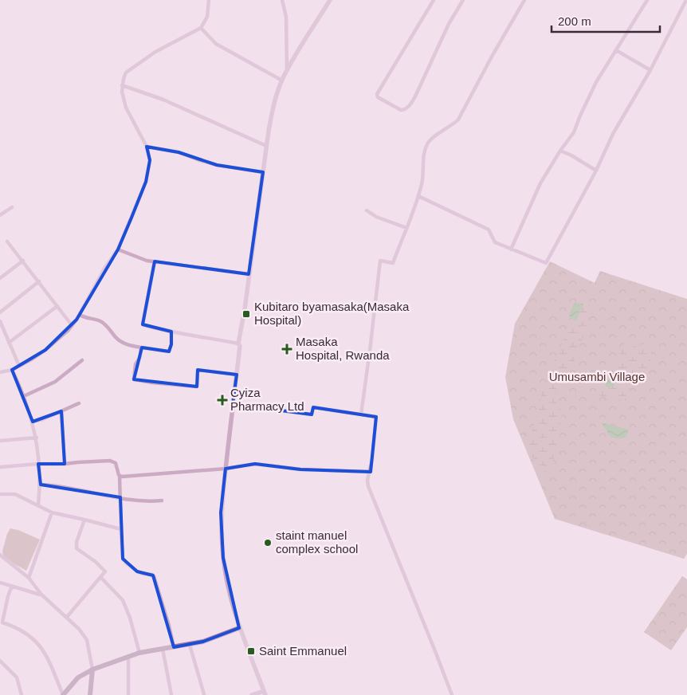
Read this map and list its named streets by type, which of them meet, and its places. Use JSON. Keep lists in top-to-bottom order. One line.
{"parks":["Umusambi Village"],"places":{"transit":["Kubitaro byamasaka(Masaka Hospital)","Saint Emmanuel"],"health":["Masaka Hospital, Rwanda","Cyiza Pharmacy Ltd"],"other":["staint manuel complex school"]},"scale_bar":"200 m"}
